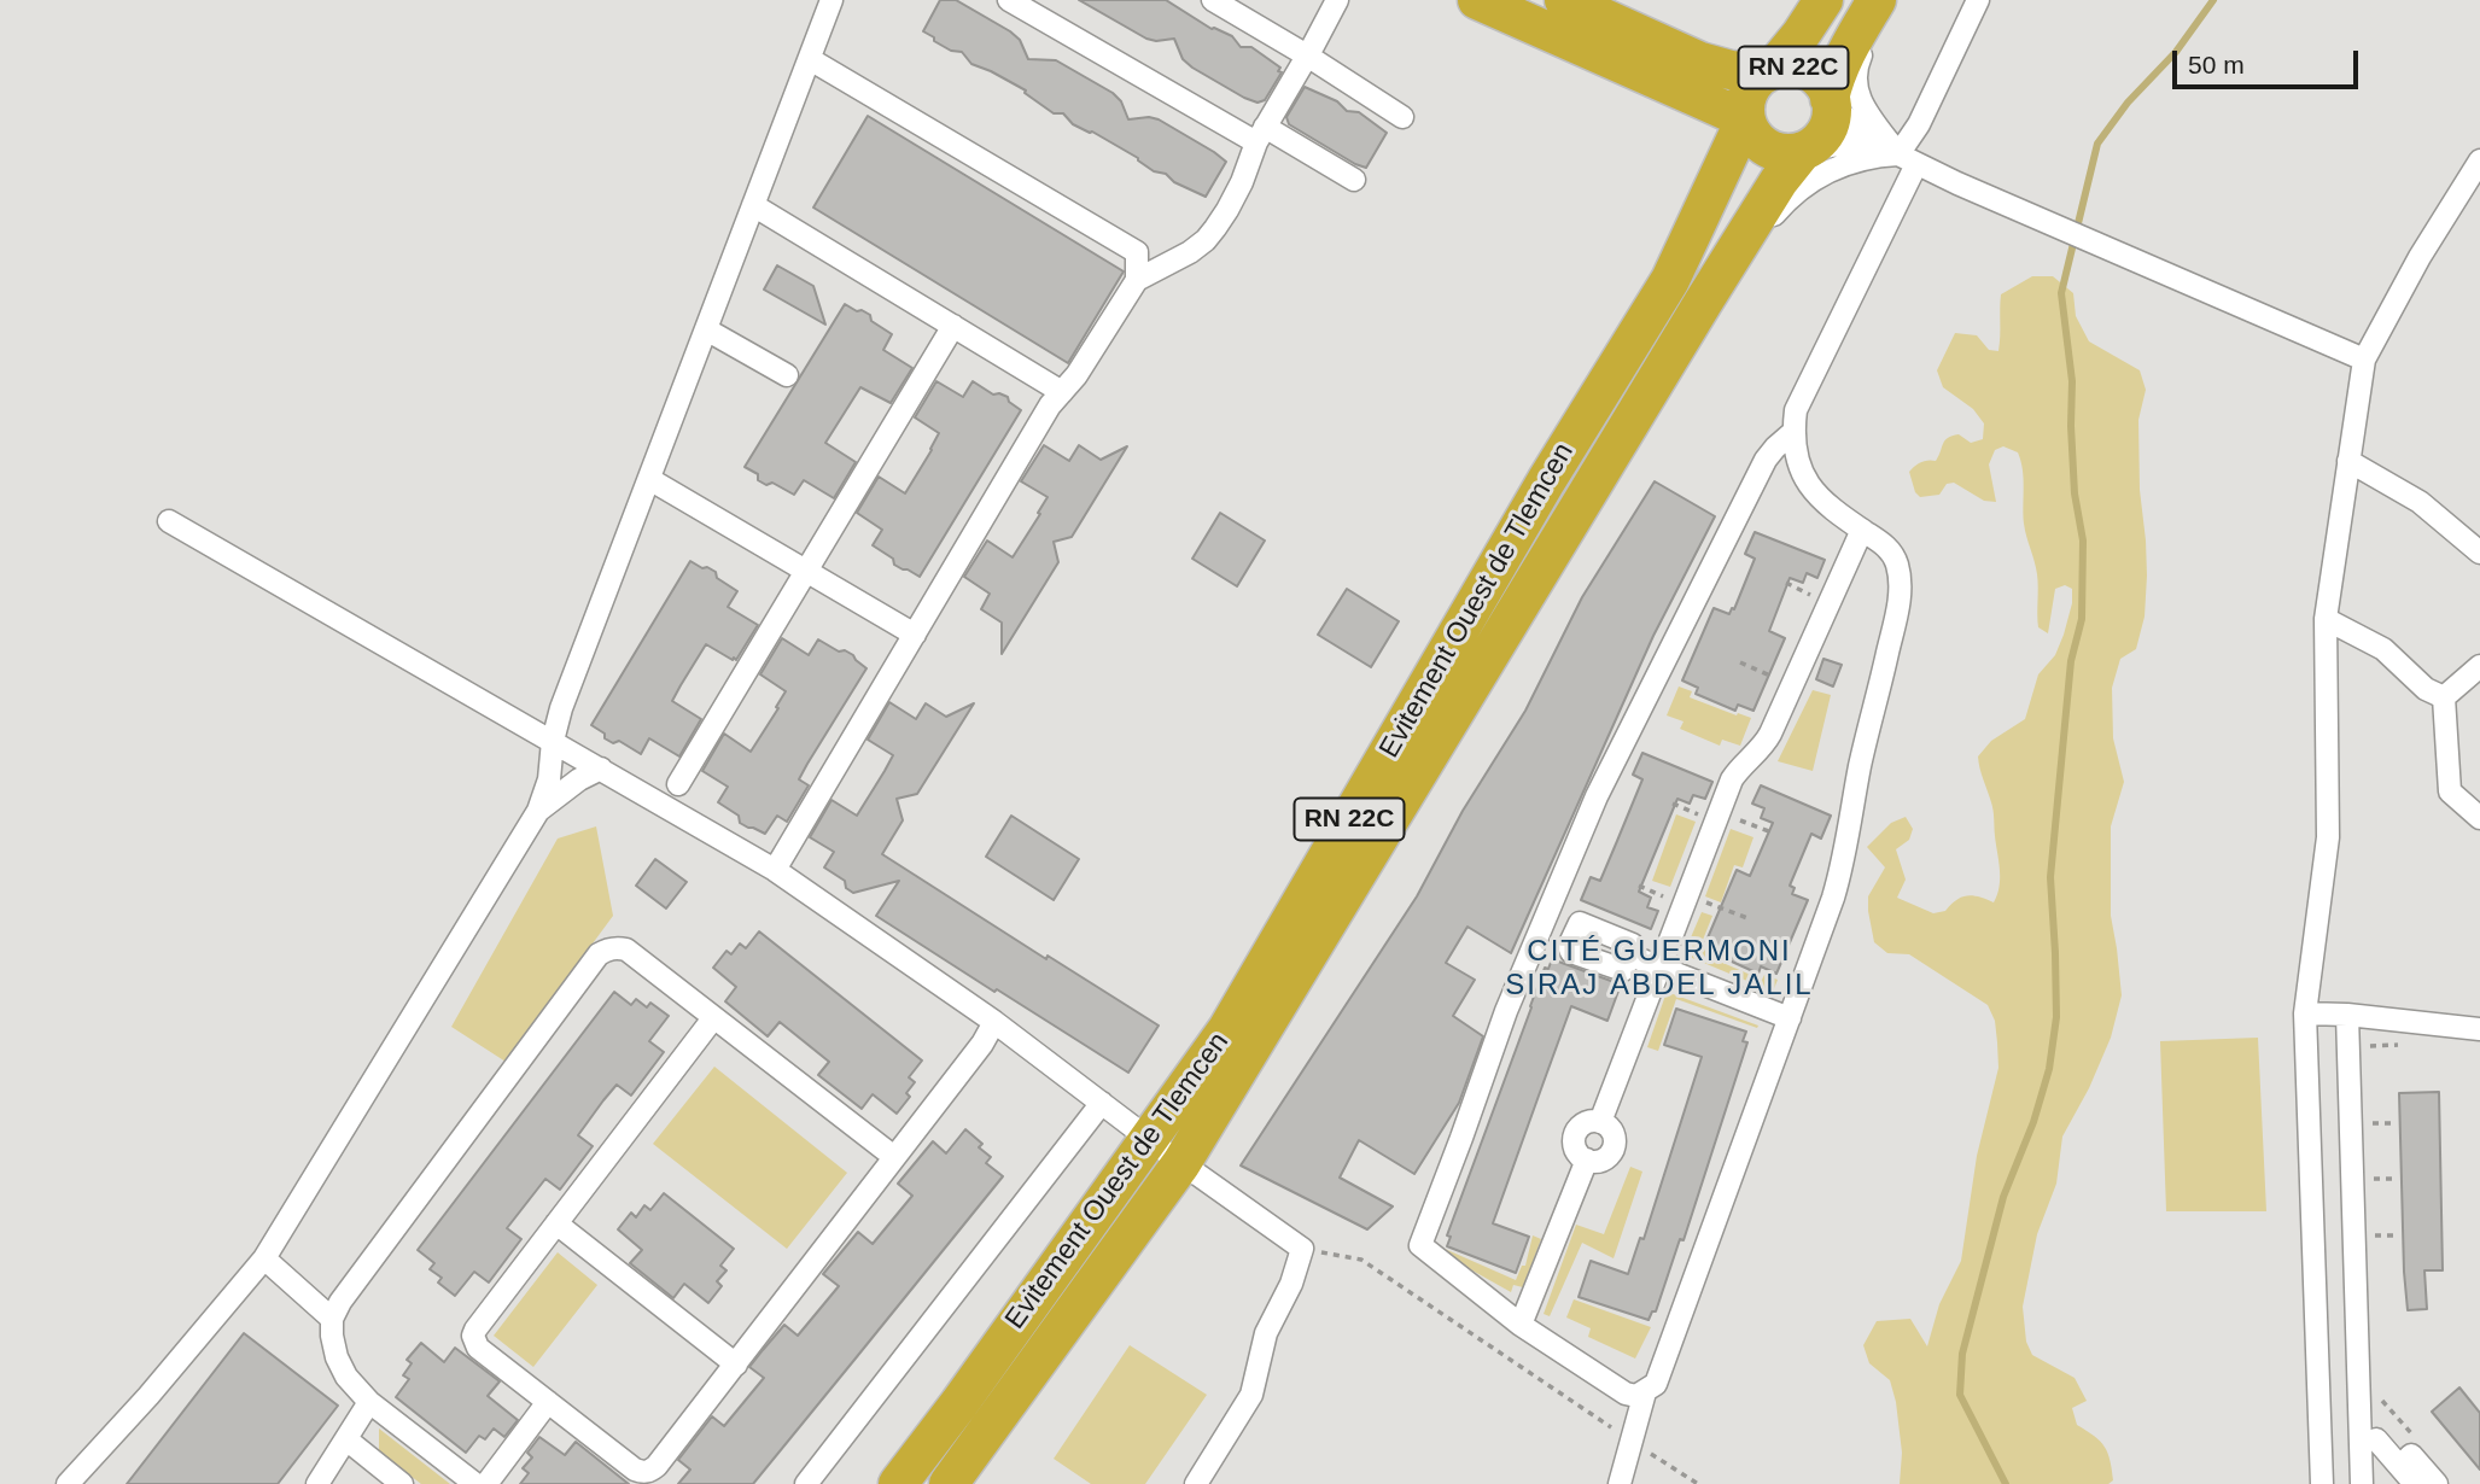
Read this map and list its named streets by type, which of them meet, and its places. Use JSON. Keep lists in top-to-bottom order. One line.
{"streets":{"highway":["RN 22C","Evitement Ouest de Tlemcen"]},"crossings":[["RN 22C","Evitement Ouest de Tlemcen"]],"districts":["CITÉ GUERMONI SIRAJ ABDEL JALIL"],"scale_bar":"50 m"}
